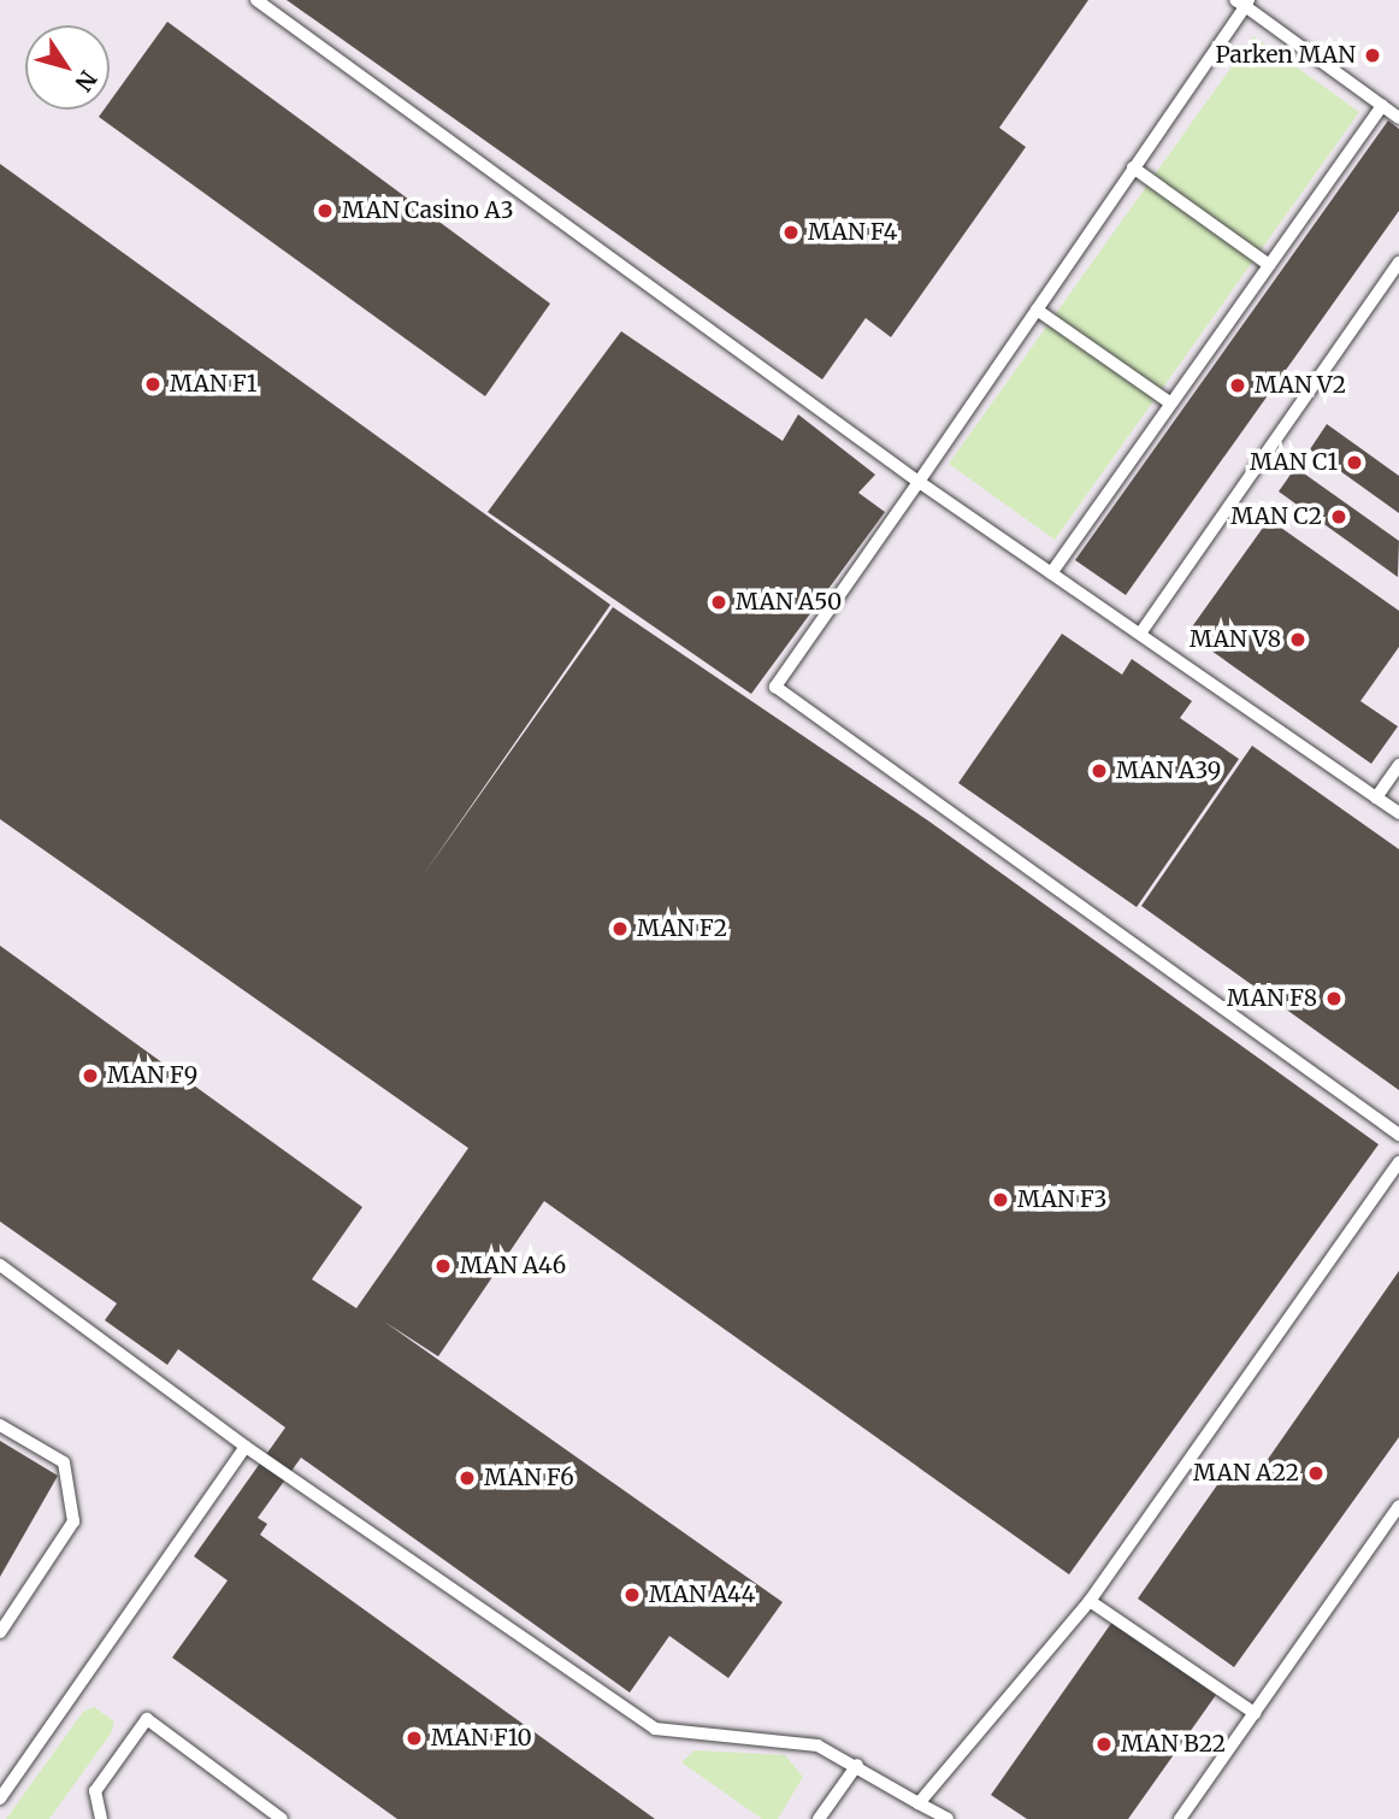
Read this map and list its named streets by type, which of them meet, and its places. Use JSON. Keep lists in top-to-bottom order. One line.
{"places":["Parken MAN","MAN Casino A3","MAN F4","MAN F1","MAN V2","MAN C1","MAN C2","MAN A50","MAN V8","MAN A39","MAN F2","MAN F8","MAN F9","MAN F3","MAN A46","MAN A22","MAN F6","MAN A44","MAN F10","MAN B22"],"north":"bottom right"}
